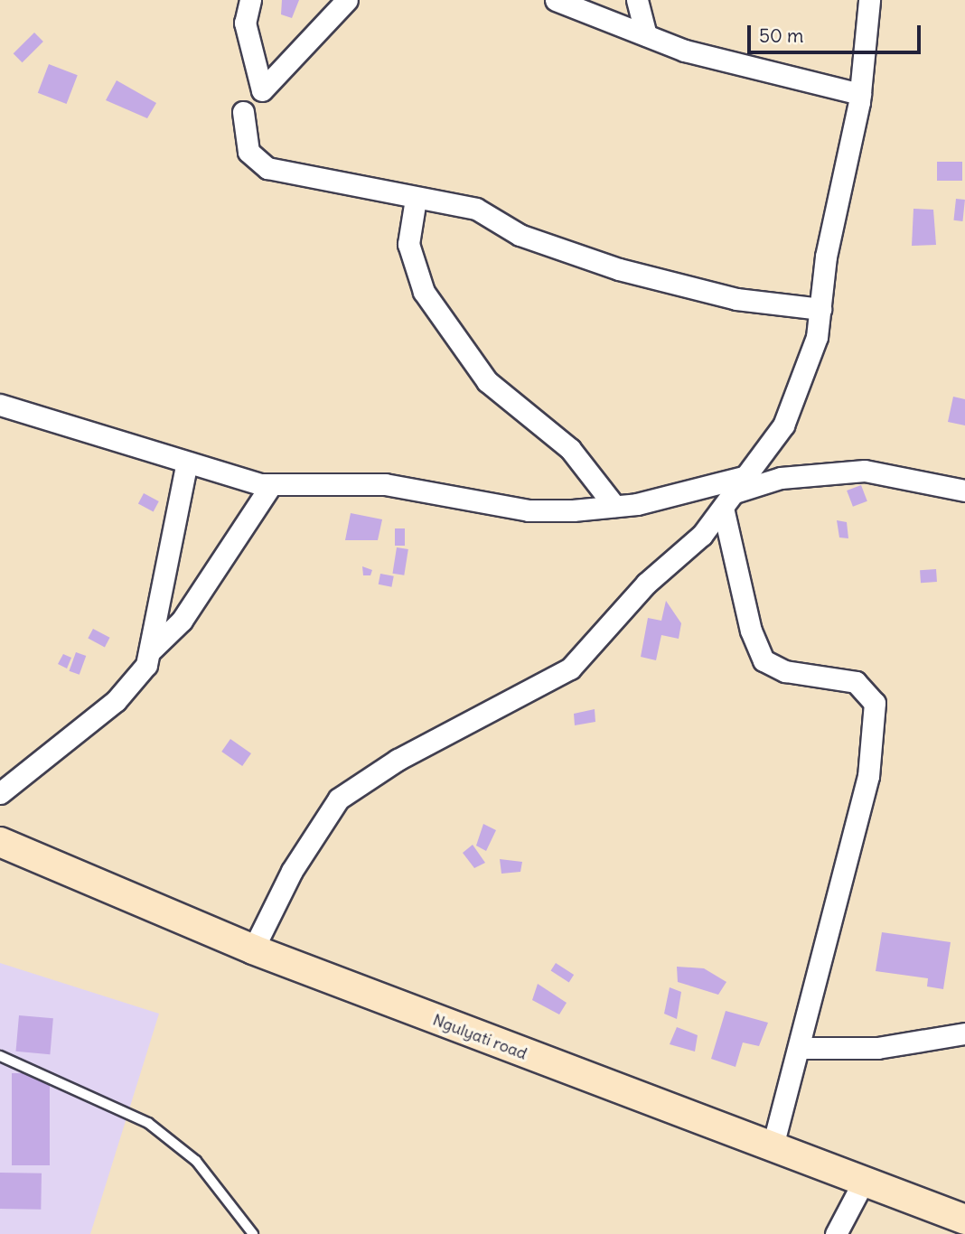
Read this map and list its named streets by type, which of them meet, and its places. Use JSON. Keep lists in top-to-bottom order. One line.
{"streets":{"main road":["Ngulyati road"]},"scale_bar":"50 m"}
